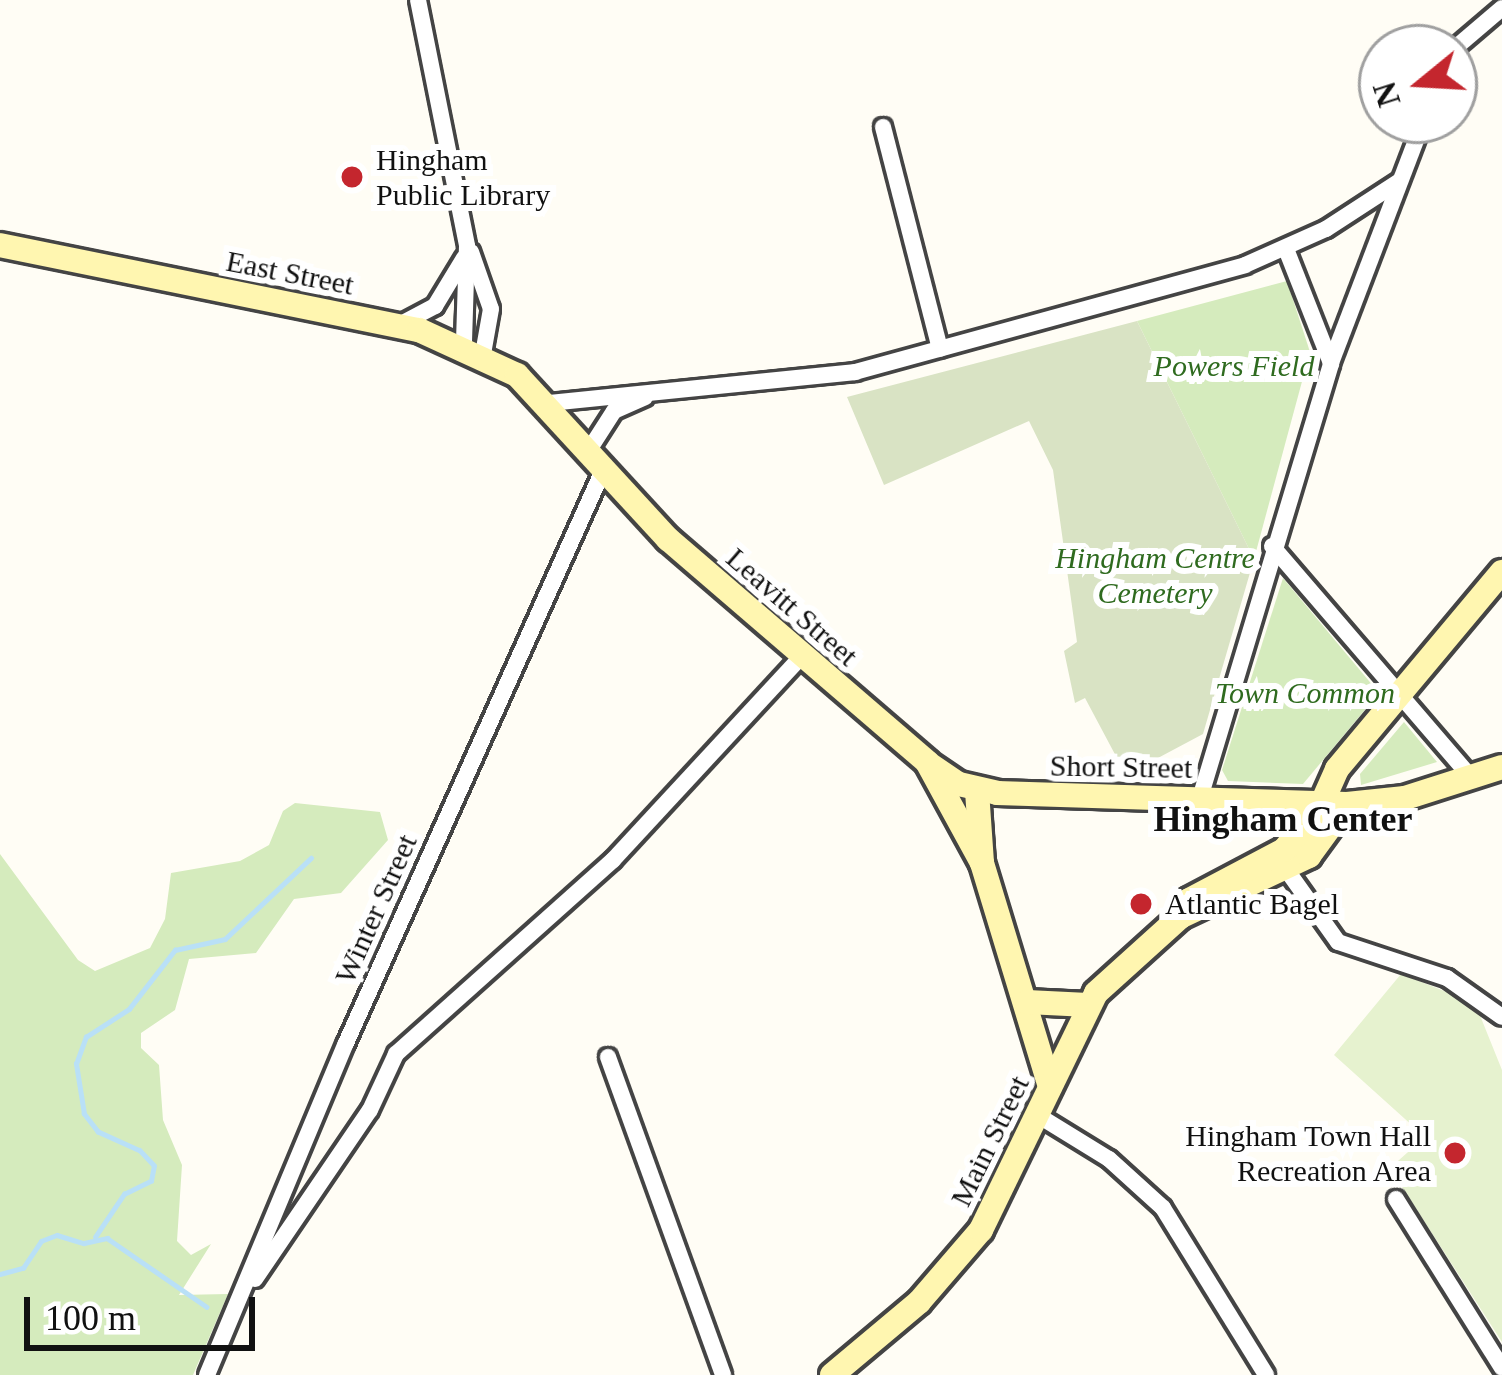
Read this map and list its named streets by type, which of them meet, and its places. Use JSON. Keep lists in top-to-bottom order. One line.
{"streets":{"main road":["East Street","Leavitt Street","Short Street","Main Street"],"street":["Winter Street"]},"crossings":[["East Street","Leavitt Street"],["Leavitt Street","Short Street"],["Leavitt Street","Winter Street"],["Leavitt Street","Main Street"],["Short Street","Main Street"]],"districts":["Hingham Center"],"parks":["Powers Field","Hingham Centre Cemetery","Town Common"],"places":["Hingham Public Library","Atlantic Bagel","Hingham Town Hall Recreation Area"],"scale_bar":"100 m","north":"left"}
